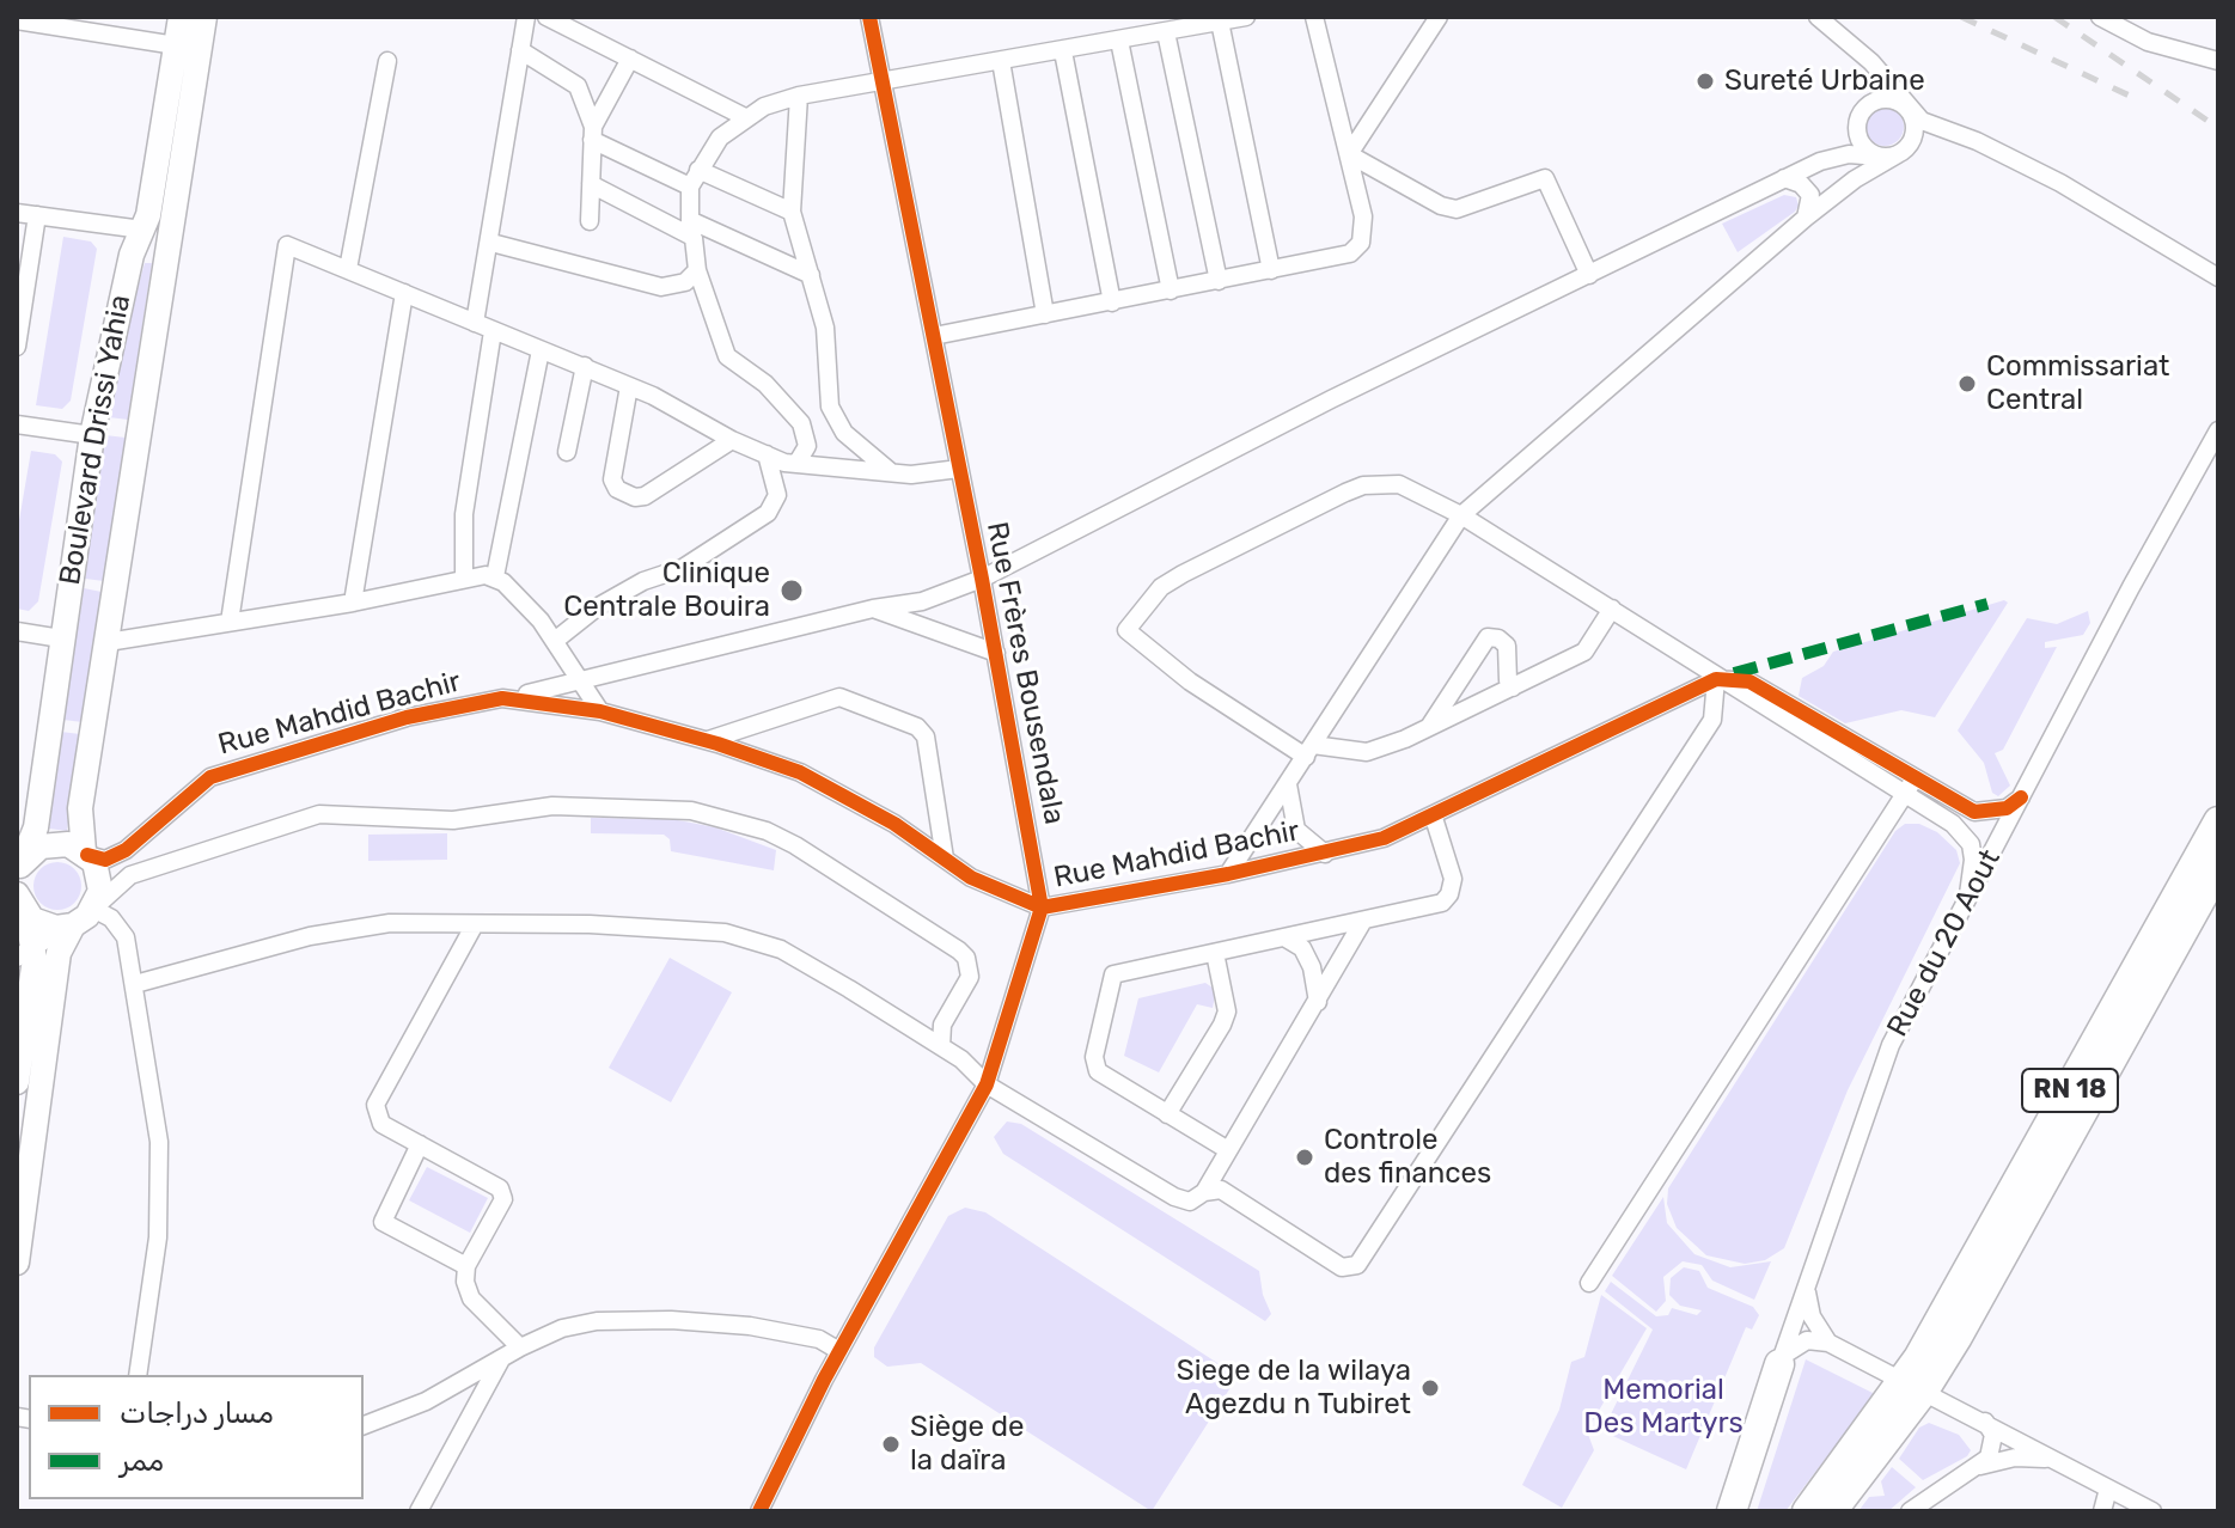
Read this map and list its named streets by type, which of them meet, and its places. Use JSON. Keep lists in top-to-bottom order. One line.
{"streets":{"main road":["Boulevard Drissi Yahia","RN 18"],"street":["Rue Frères Bousendala","Rue Mahdid Bachir","Rue du 20 Aout"]},"crossings":[["Boulevard Drissi Yahia","Rue Mahdid Bachir"],["Rue Frères Bousendala","Rue Mahdid Bachir"]],"parks":["Memorial Des Martyrs"],"places":["Sureté Urbaine","Commissariat Central","Clinique Centrale Bouira","Controle des finances","Siege de la wilaya Agezdu n Tubiret","Siège de la daïra"],"legend":["مسار دراجات","ممر"]}
